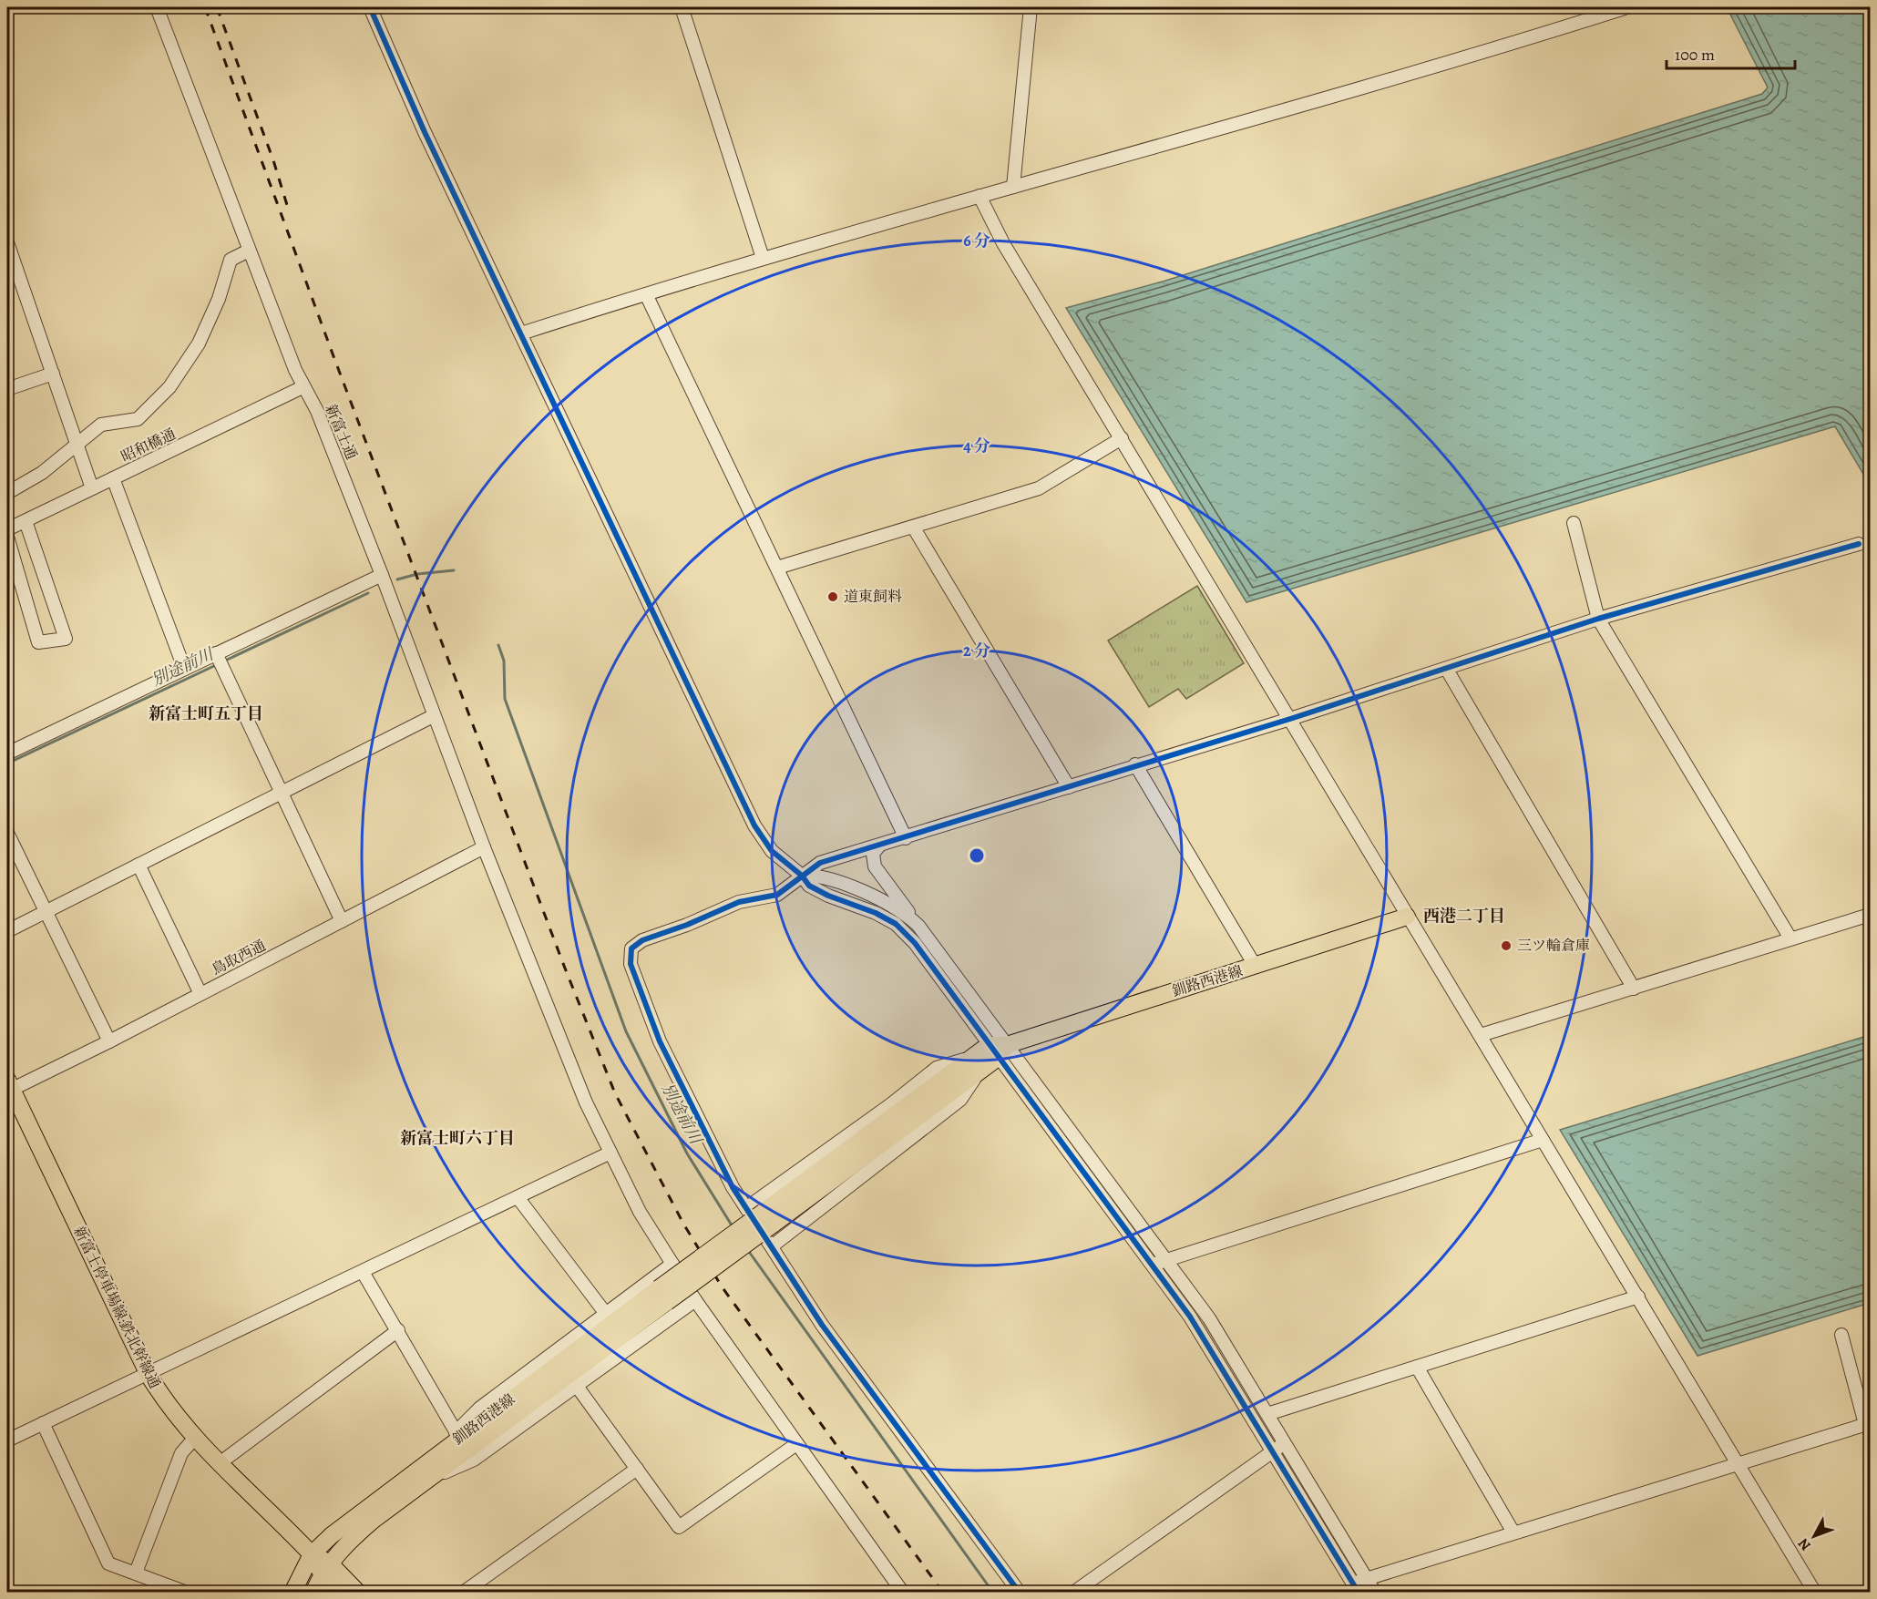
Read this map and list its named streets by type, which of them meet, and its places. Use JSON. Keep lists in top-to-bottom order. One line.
{"streets":{"main road":["釧路西港線","新富士停車場線:鉄北幹線通"],"street":["新富士通","昭和橋通","鳥取西通"]},"crossings":[["新富士通","昭和橋通"],["新富士通","鳥取西通"],["鳥取西通","新富士停車場線:鉄北幹線通"],["釧路西港線","新富士停車場線:鉄北幹線通"]],"districts":["新富士町五丁目","西港二丁目","新富士町六丁目"],"water":["別途前川"],"places":["道東飼料","三ツ輪倉庫"],"scale_bar":"100 m","north":"bottom left","rings":["6 分","4 分","2 分"]}
